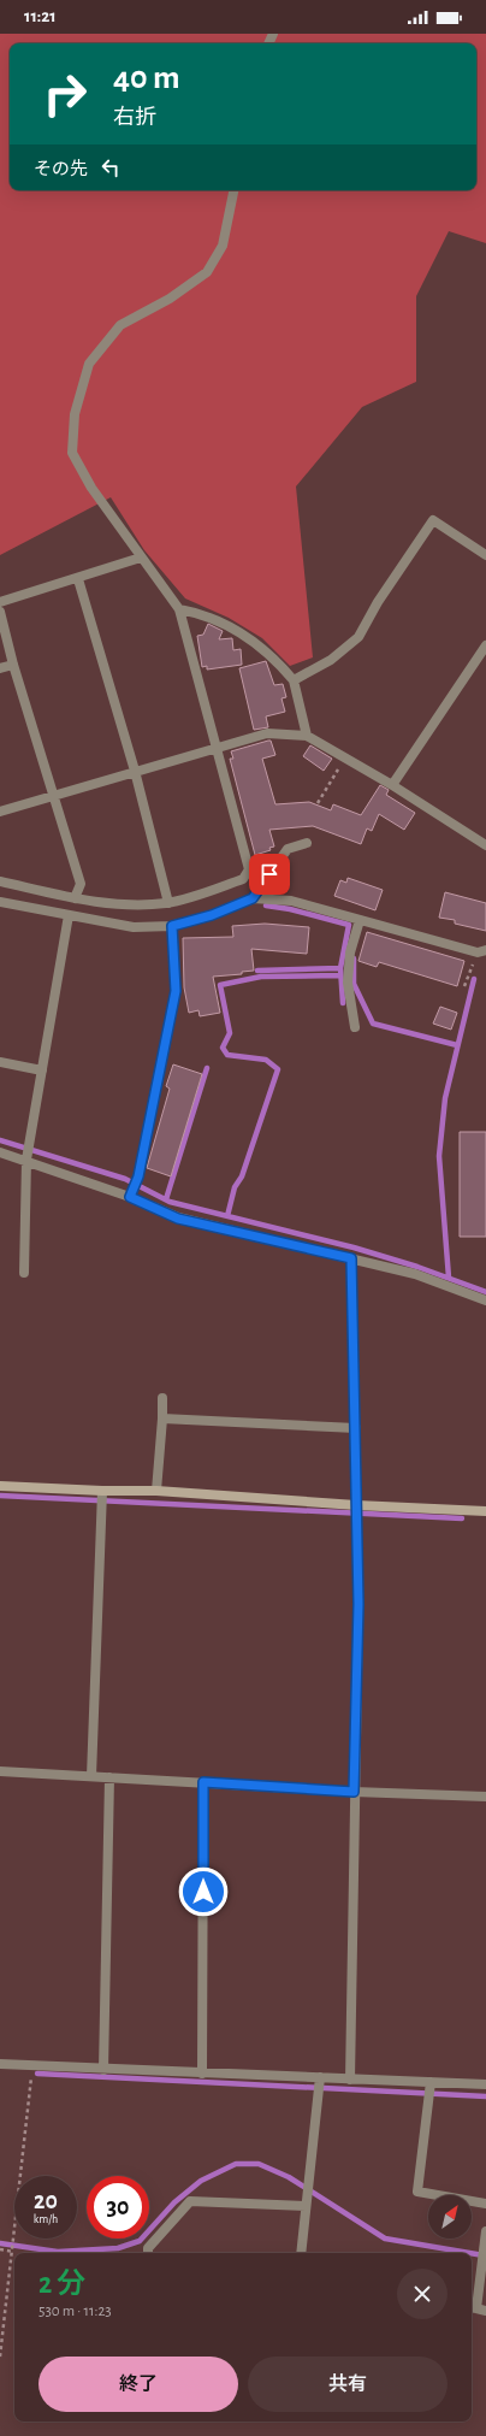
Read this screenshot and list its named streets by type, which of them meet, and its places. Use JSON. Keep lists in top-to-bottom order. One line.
{"north":"top right","page":{"status":"11:21","turn":["40 m","右折"],"then":"その先","speed":"20 km/h","limit":"30","heading":["2 分","530 m · 11:23"],"buttons":["終了","共有"]}}
